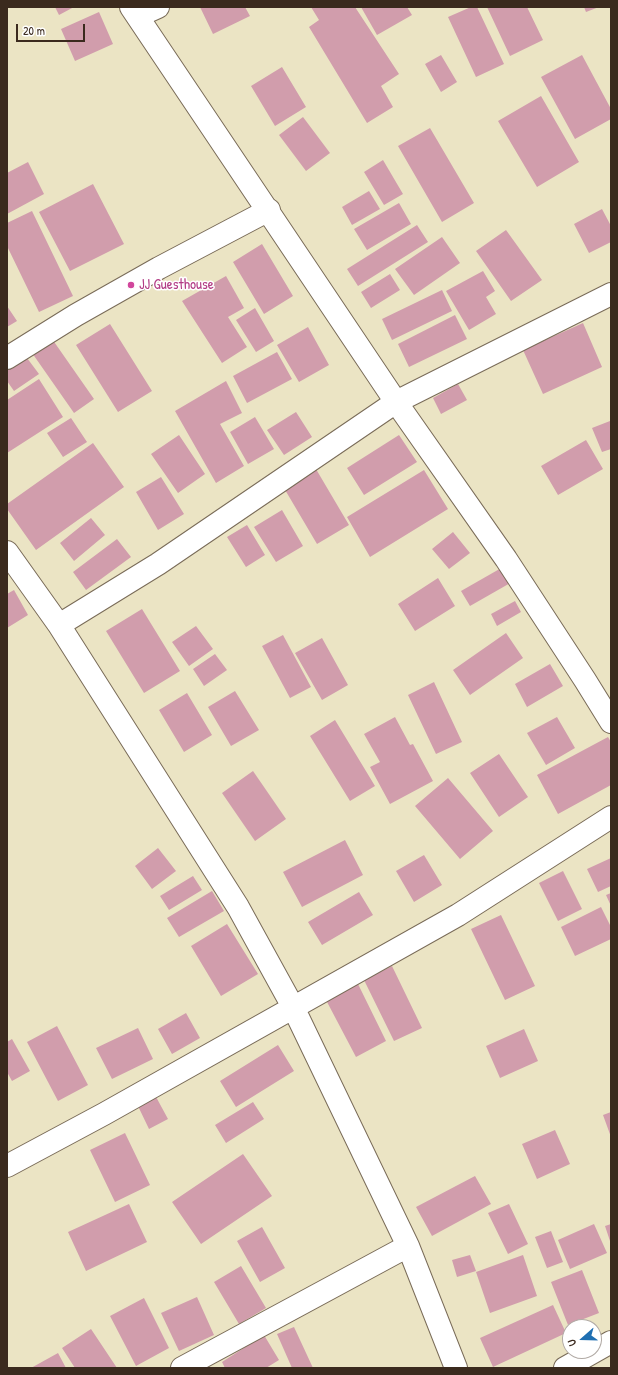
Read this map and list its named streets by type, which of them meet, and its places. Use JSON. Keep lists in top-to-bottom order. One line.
{"places":["JJ Guesthouse"],"scale_bar":"20 m","north":"left"}
